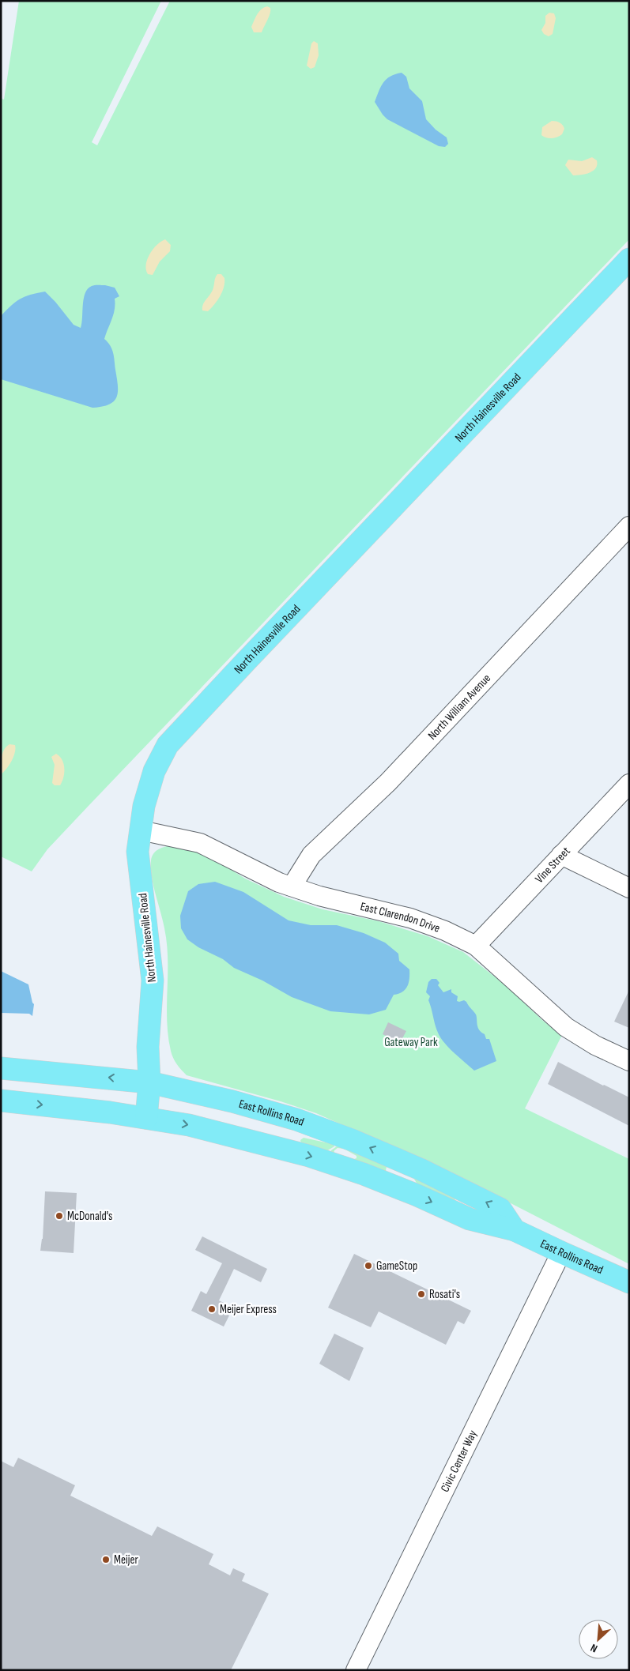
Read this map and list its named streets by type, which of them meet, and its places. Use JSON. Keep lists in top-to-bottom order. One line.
{"streets":{"main road":["North Hainesville Road","East Rollins Road"],"street":["North William Avenue","Vine Street","East Clarendon Drive","Civic Center Way"]},"crossings":[["North Hainesville Road","East Clarendon Drive"],["North Hainesville Road","East Rollins Road"],["North William Avenue","East Clarendon Drive"],["Vine Street","East Clarendon Drive"],["East Rollins Road","Civic Center Way"]],"parks":["Gateway Park"],"places":["McDonald's","GameStop","Rosati's","Meijer Express","Meijer"],"north":"bottom left"}
